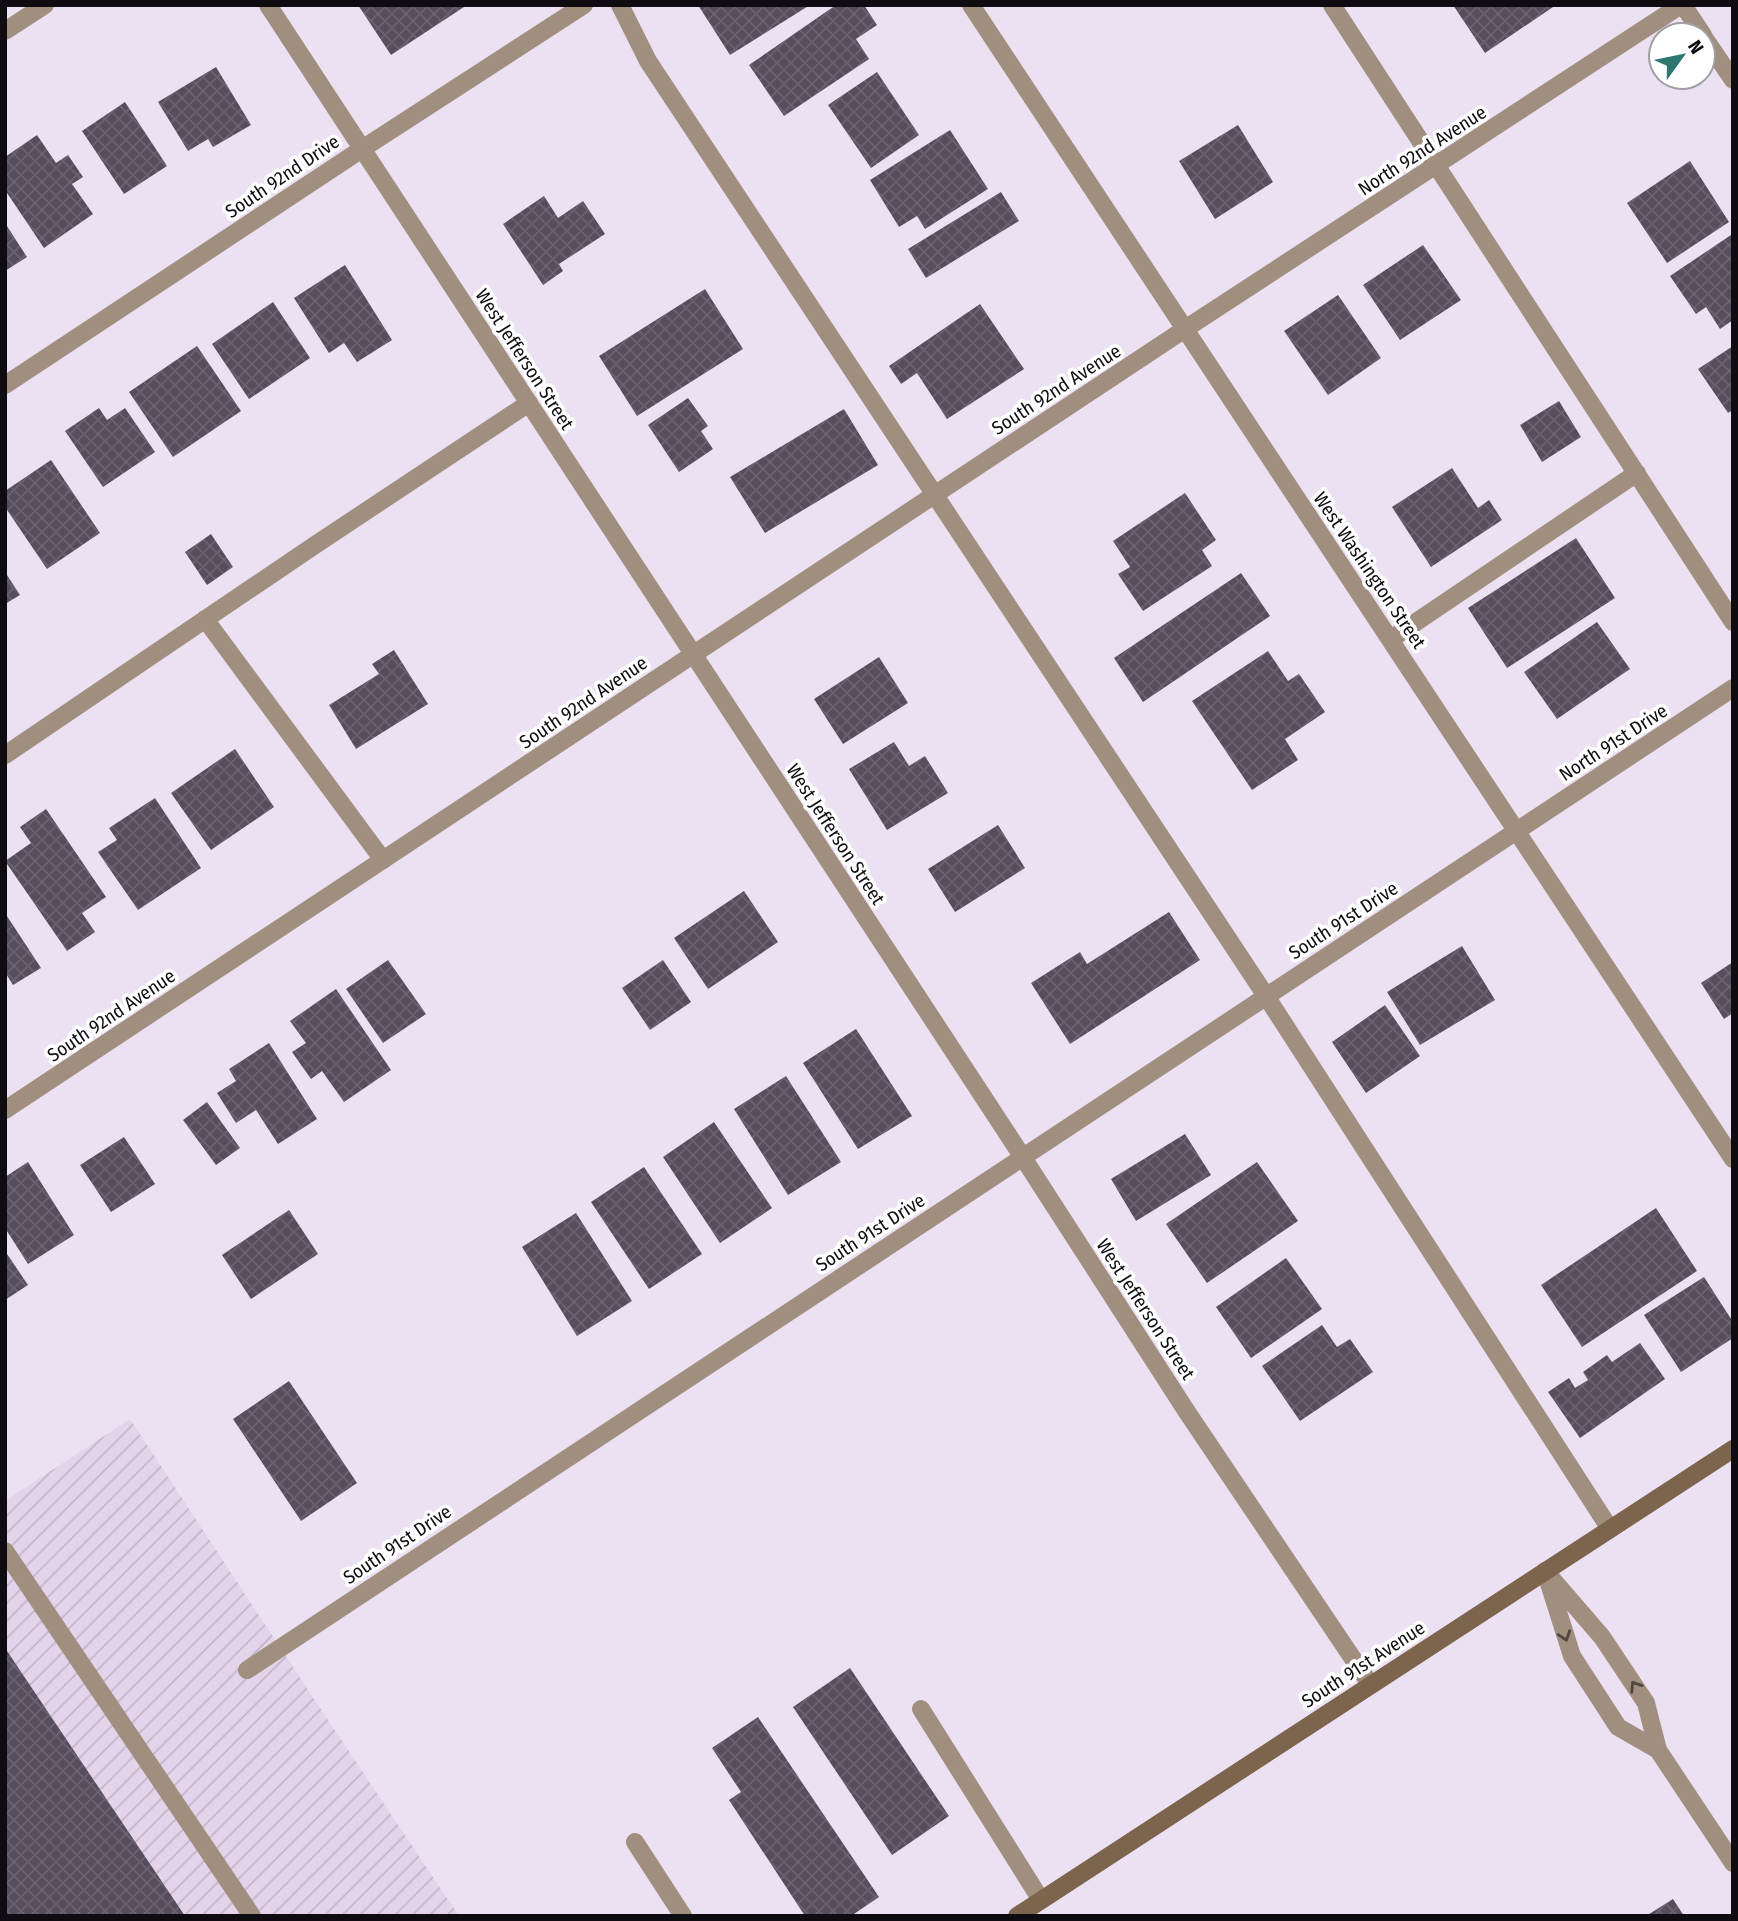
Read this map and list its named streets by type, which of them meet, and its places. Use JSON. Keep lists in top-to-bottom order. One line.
{"streets":{"main road":["South 91st Avenue"],"street":["North 92nd Avenue","South 92nd Drive","West Jefferson Street","South 92nd Avenue","West Washington Street","North 91st Drive","South 91st Drive"]},"crossings":[["North 92nd Avenue","South 92nd Avenue"],["North 92nd Avenue","West Washington Street"],["South 92nd Drive","West Jefferson Street"],["West Jefferson Street","South 92nd Avenue"],["West Jefferson Street","South 91st Drive"],["West Jefferson Street","South 91st Avenue"],["South 92nd Avenue","West Washington Street"],["West Washington Street","North 91st Drive"],["West Washington Street","South 91st Drive"],["North 91st Drive","South 91st Drive"]],"north":"top right"}
